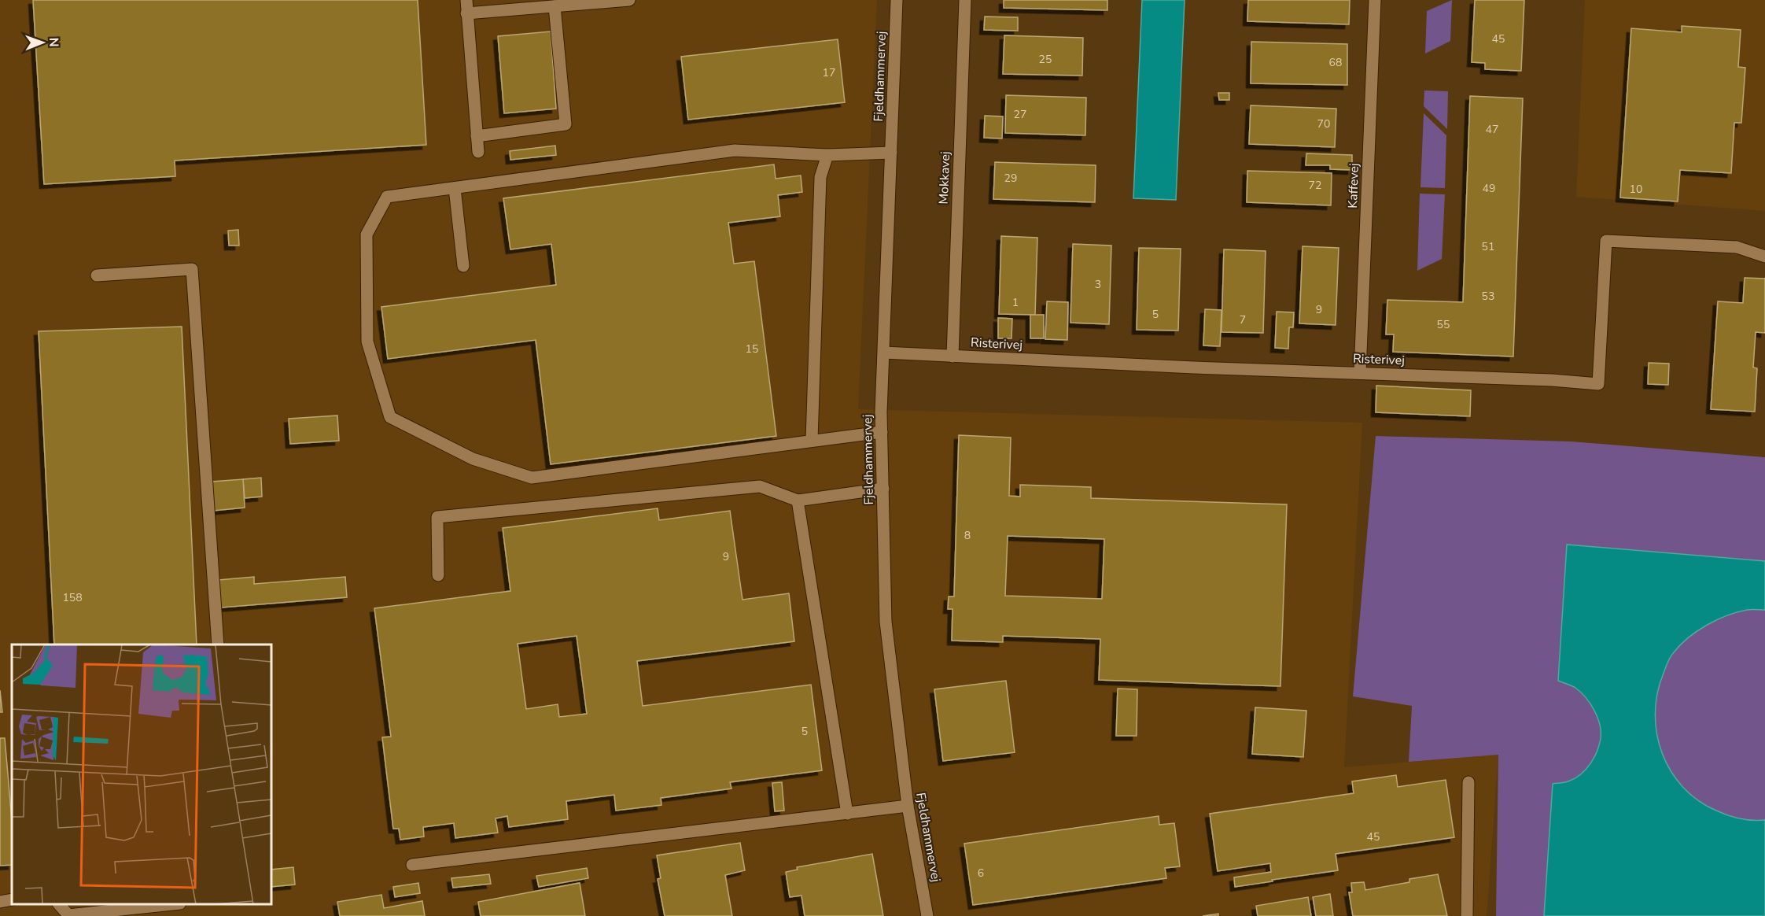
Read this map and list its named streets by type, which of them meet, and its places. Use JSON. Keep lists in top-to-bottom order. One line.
{"streets":{"street":["Fjeldhammervej","Mokkavej","Kaffevej","Risterivej"]},"crossings":[["Fjeldhammervej","Risterivej"],["Mokkavej","Risterivej"],["Kaffevej","Risterivej"]],"house_numbers":["45","25","68","17","27","70","47","29","72","49","10","51","3","53","1","9","5","7","55","15","8","9","158","5","45","6"],"north":"right"}
